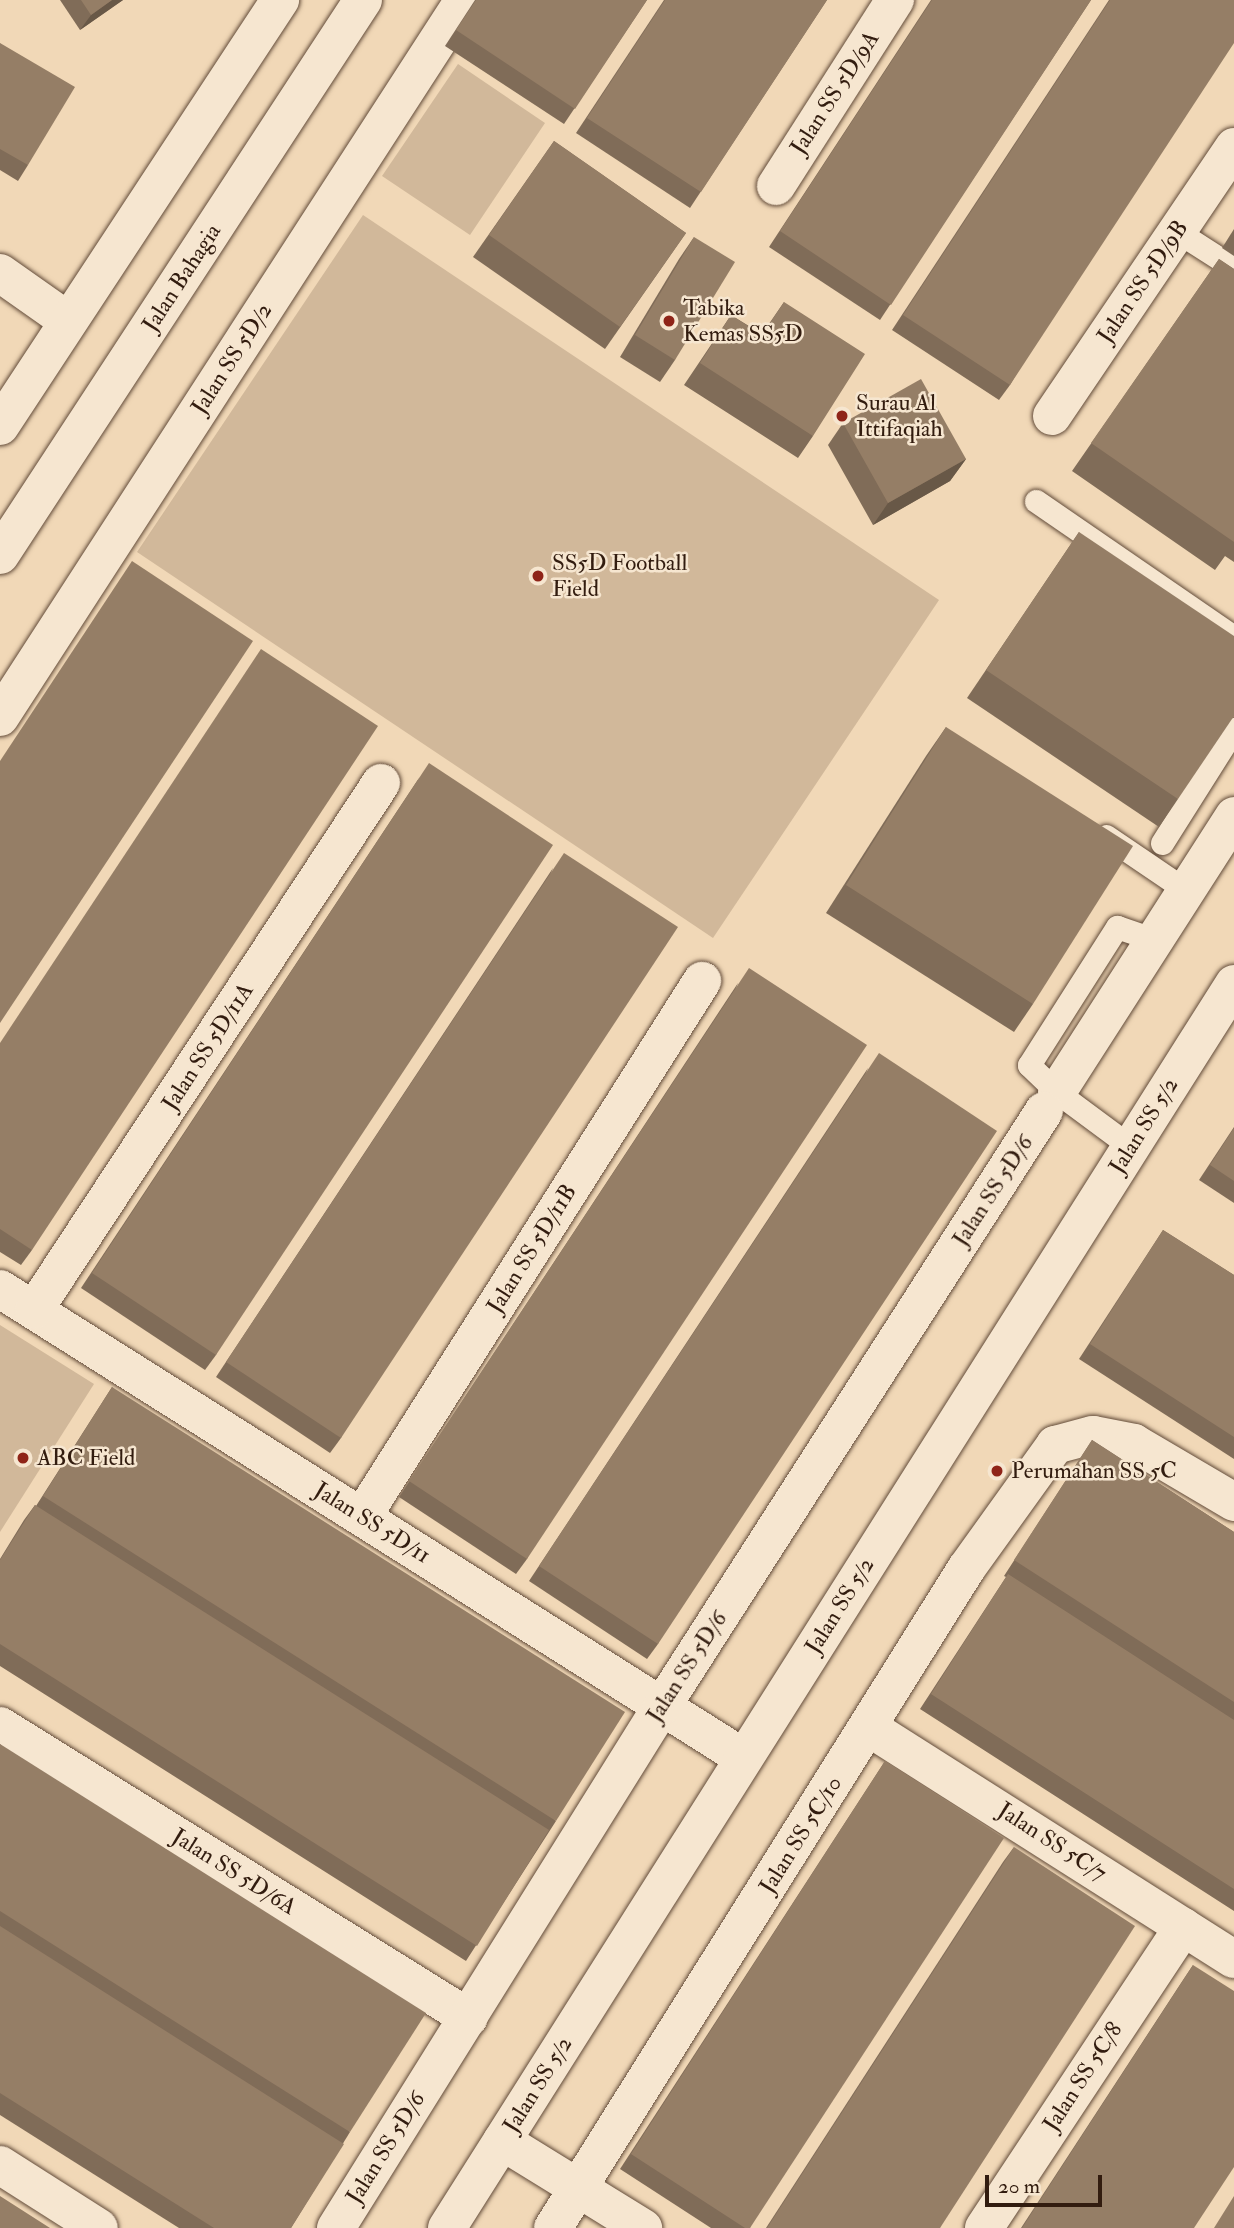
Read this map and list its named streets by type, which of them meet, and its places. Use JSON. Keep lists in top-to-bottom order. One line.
{"streets":{"street":["Jalan SS 5D/9A","Jalan Bahagia","Jalan SS 5D/9B","Jalan SS 5D/2","Jalan SS 5D/11A","Jalan SS 5/2","Jalan SS 5D/6","Jalan SS 5D/11B","Jalan SS 5D/11","Jalan SS 5C/10","Jalan SS 5C/7","Jalan SS 5D/6A","Jalan SS 5C/8"]},"crossings":[["Jalan SS 5D/11A","Jalan SS 5D/11"],["Jalan SS 5/2","Jalan SS 5D/11"],["Jalan SS 5D/6","Jalan SS 5D/11"],["Jalan SS 5D/6","Jalan SS 5D/6A"],["Jalan SS 5D/11B","Jalan SS 5D/11"],["Jalan SS 5C/10","Jalan SS 5C/7"],["Jalan SS 5C/7","Jalan SS 5C/8"]],"places":["Tabika Kemas SS5D","Surau Al Ittifaqiah","SS5D Football Field","ABC Field","Perumahan SS 5C"],"scale_bar":"20 m"}
